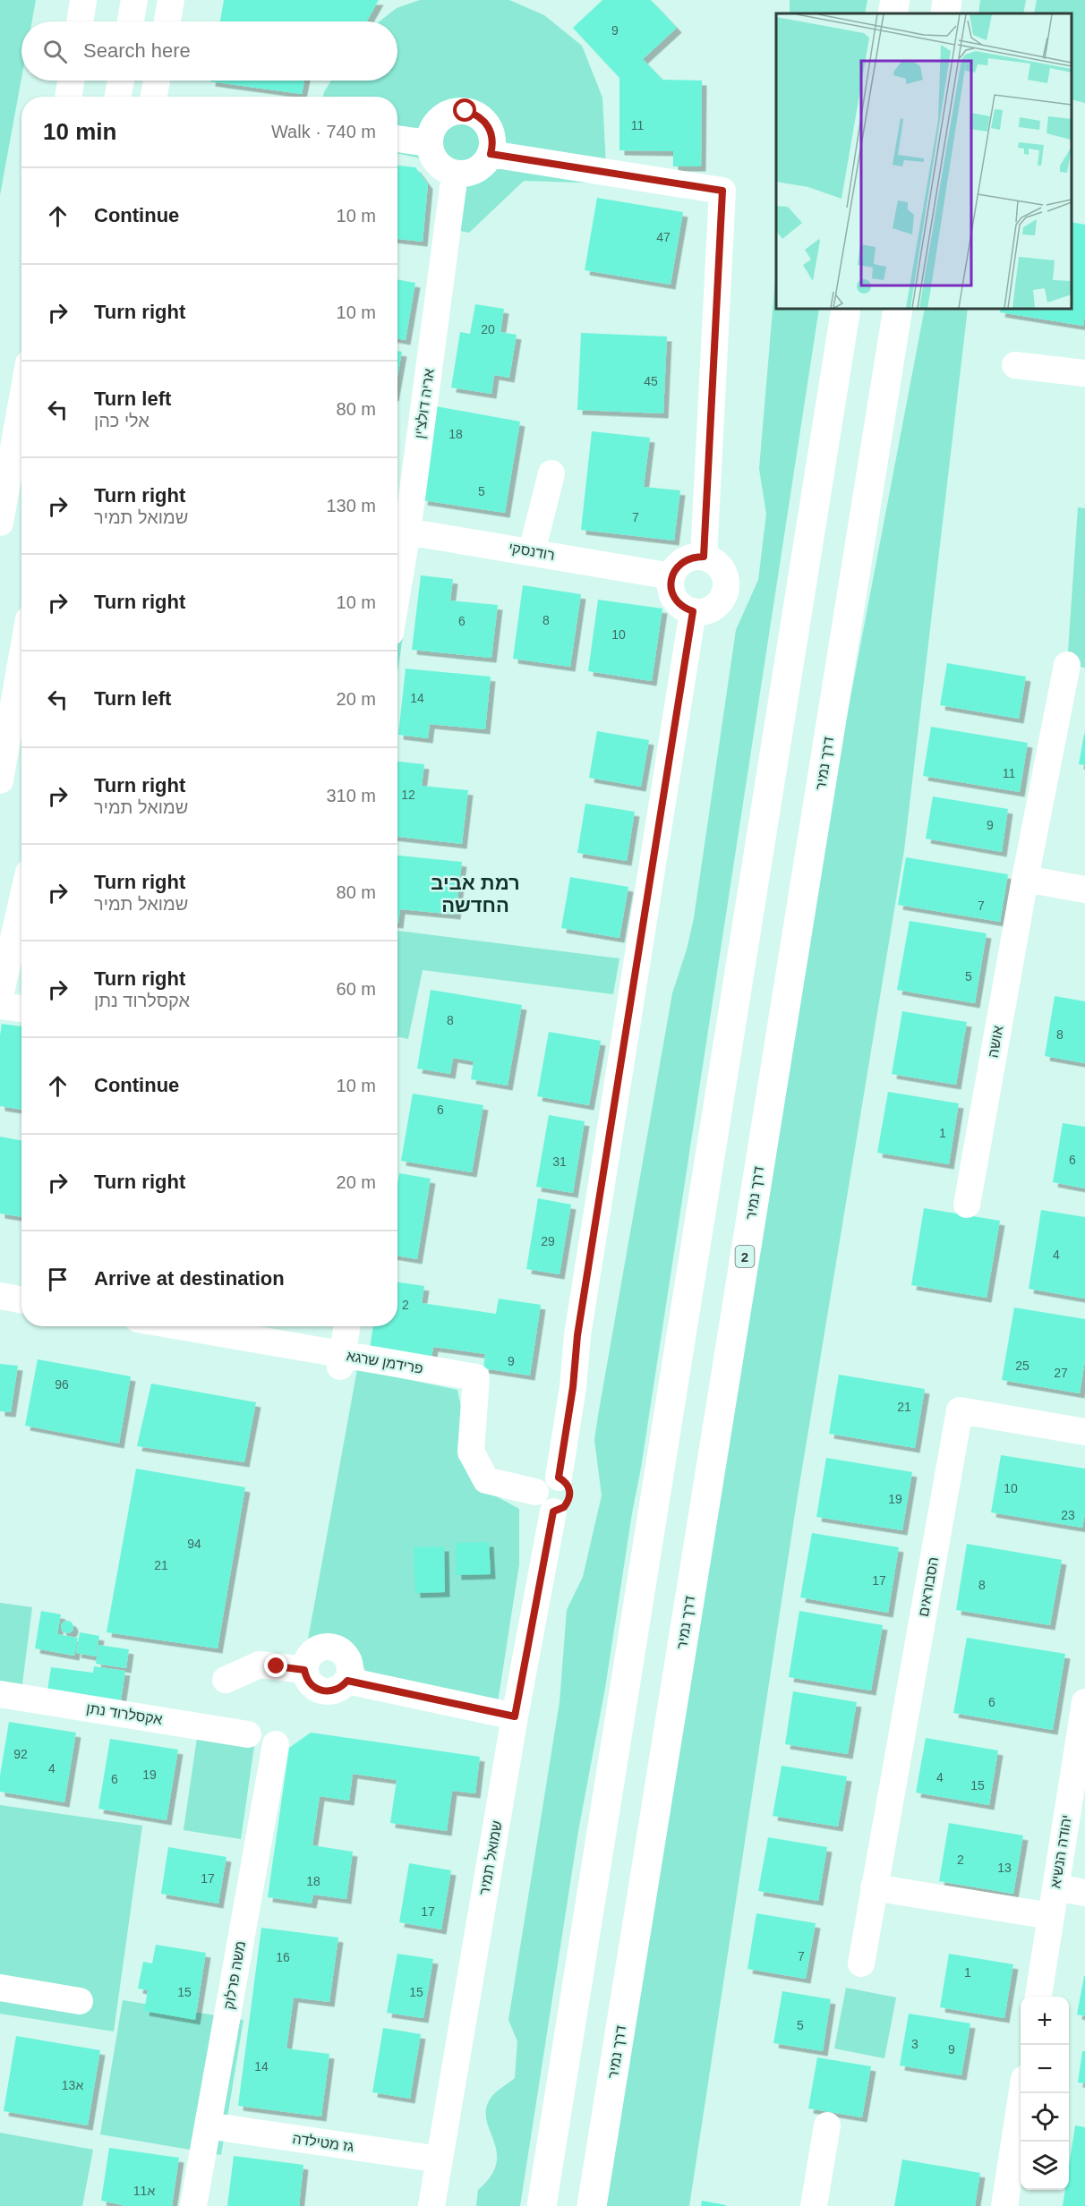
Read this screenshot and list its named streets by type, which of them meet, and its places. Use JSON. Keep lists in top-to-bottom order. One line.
{"streets":{"highway":["דרך נמיר","2"],"street":["אריה דולצ'ין","רודנסקי","אושה","פרידמן שרגא","הסבוראים","אקסלרוד נתן","יהודה הנשיא","שמואל תמיר","משה פרלוק","גז מטילדה"]},"crossings":[["אריה דולצ'ין","רודנסקי"],["פרידמן שרגא","שמואל תמיר"],["שמואל תמיר","גז מטילדה"],["משה פרלוק","גז מטילדה"]],"districts":["רמת אביב החדשה"],"house_numbers":["9","11","47","20","45","18","5","7","8","6","10","14","11","12","9","7","5","8","8","6","1","6","31","29","4","2","9","25","27","96","21","10","19","23","94","21","17","8","6","92","4","19","4","6","15","2","13","17","18","17","7","16","1","15","15","5","3","9","14","13א","11א"],"page":{"search":"Search here","heading":["10 min","Walk · 740 m"],"list":[["Continue","10 m"],["Turn right","10 m"],["Turn left","אלי כהן","80 m"],["Turn right","שמואל תמיר","130 m"],["Turn right","10 m"],["Turn left","20 m"],["Turn right","שמואל תמיר","310 m"],["Turn right","שמואל תמיר","80 m"],["Turn right","אקסלרוד נתן","60 m"],["Continue","10 m"],["Turn right","20 m"],"Arrive at destination"],"map_buttons":["+","−"]}}
